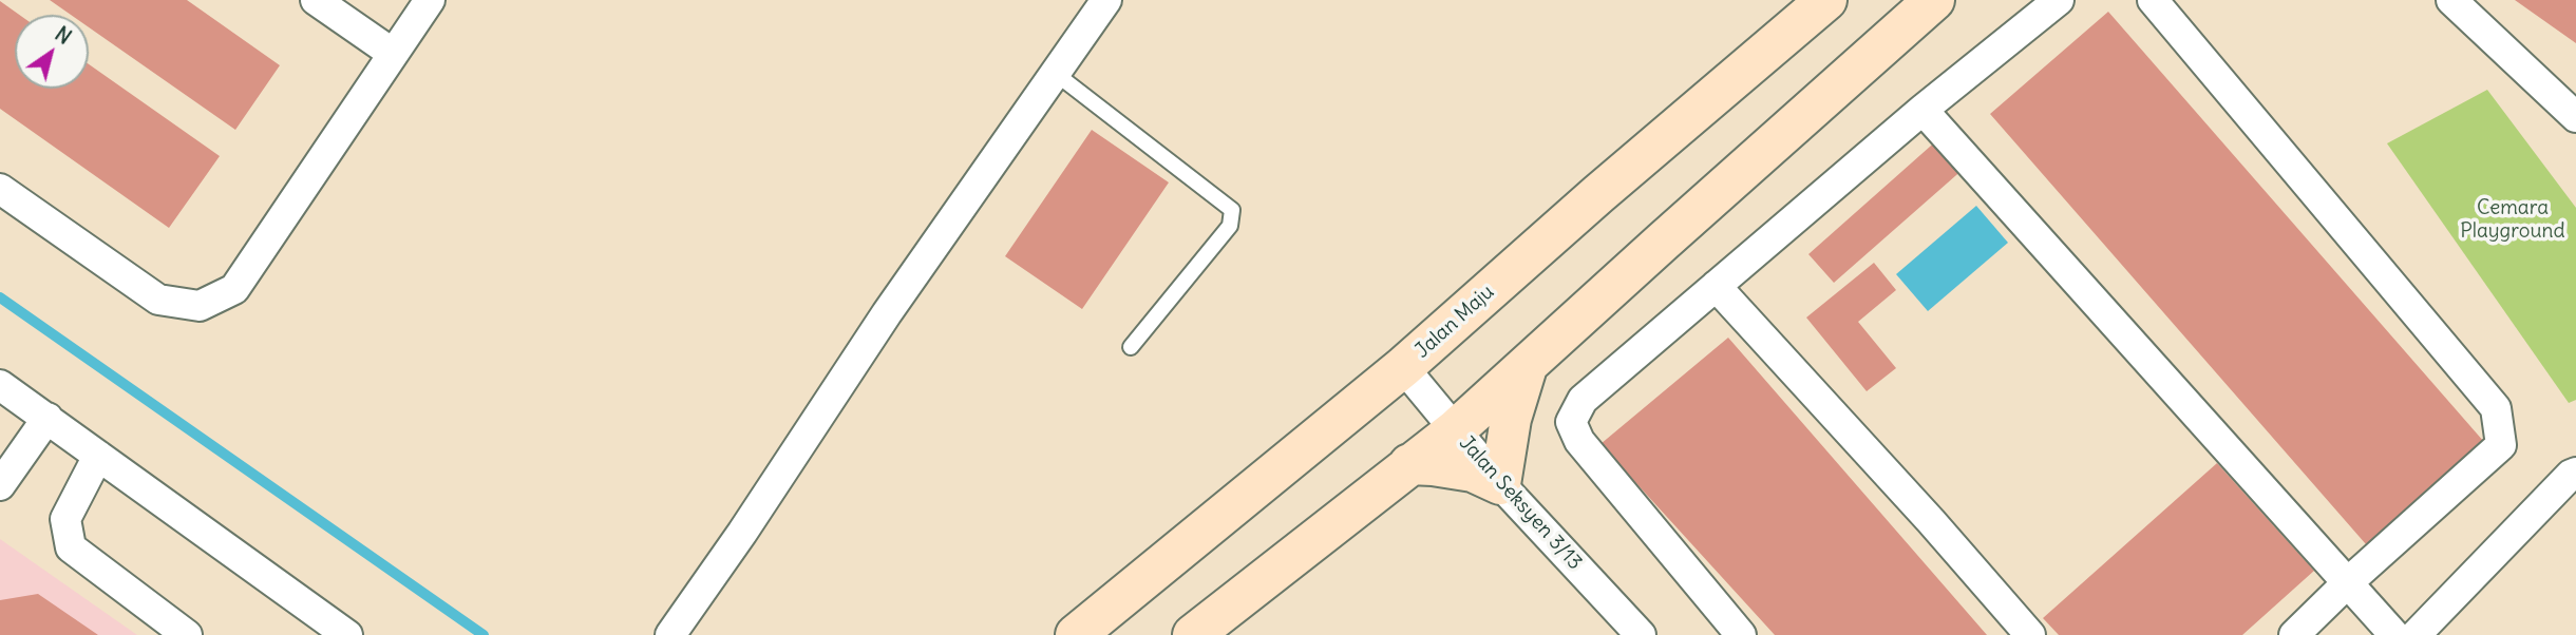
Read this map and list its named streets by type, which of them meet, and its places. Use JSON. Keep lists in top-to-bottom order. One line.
{"streets":{"street":["Jalan Maju","Jalan Seksyen 3/13"]},"crossings":[["Jalan Maju","Jalan Seksyen 3/13"]],"parks":["Cemara Playground"],"north":"top right"}
